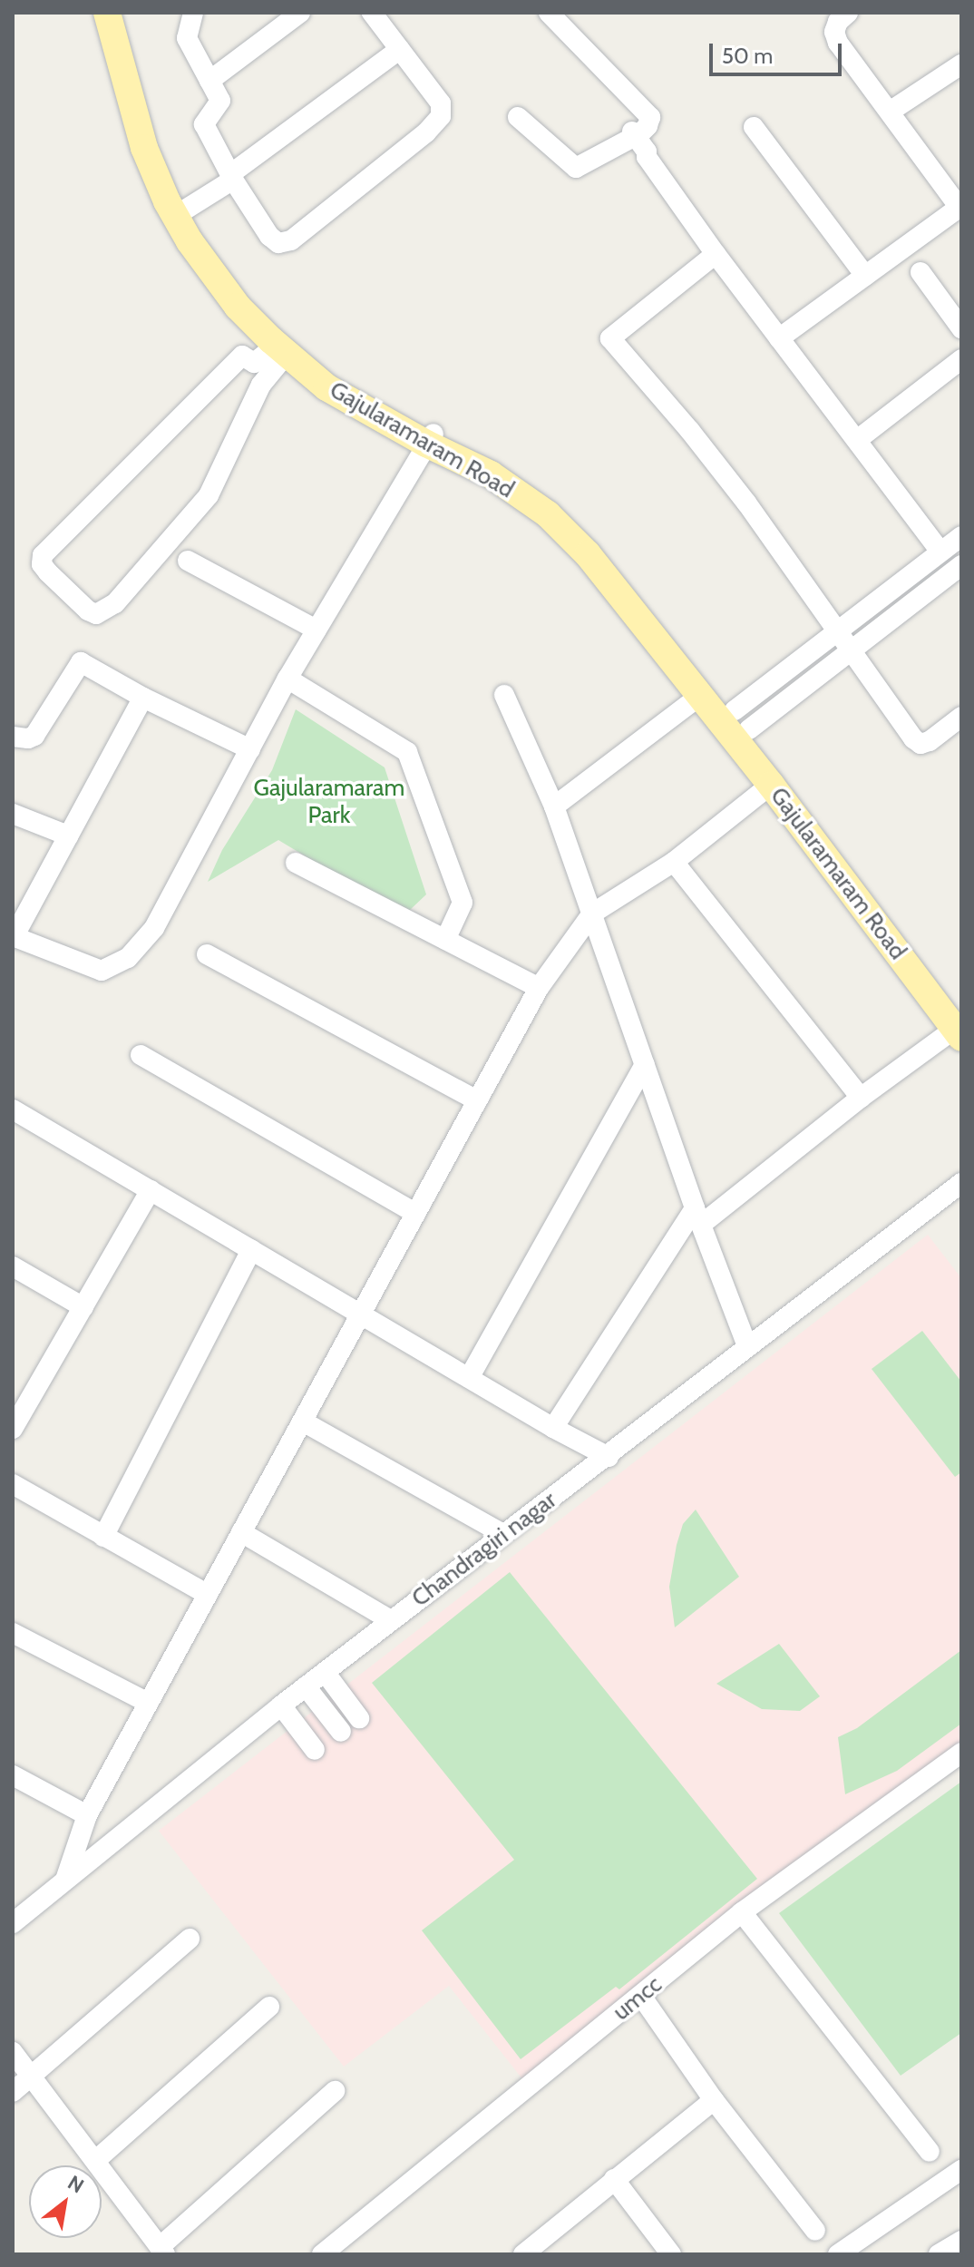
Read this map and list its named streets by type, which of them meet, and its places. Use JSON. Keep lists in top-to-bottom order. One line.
{"streets":{"main road":["Gajularamaram Road"],"street":["Chandragiri nagar","umcc"]},"parks":["Gajularamaram Park"],"scale_bar":"50 m","north":"top right"}
